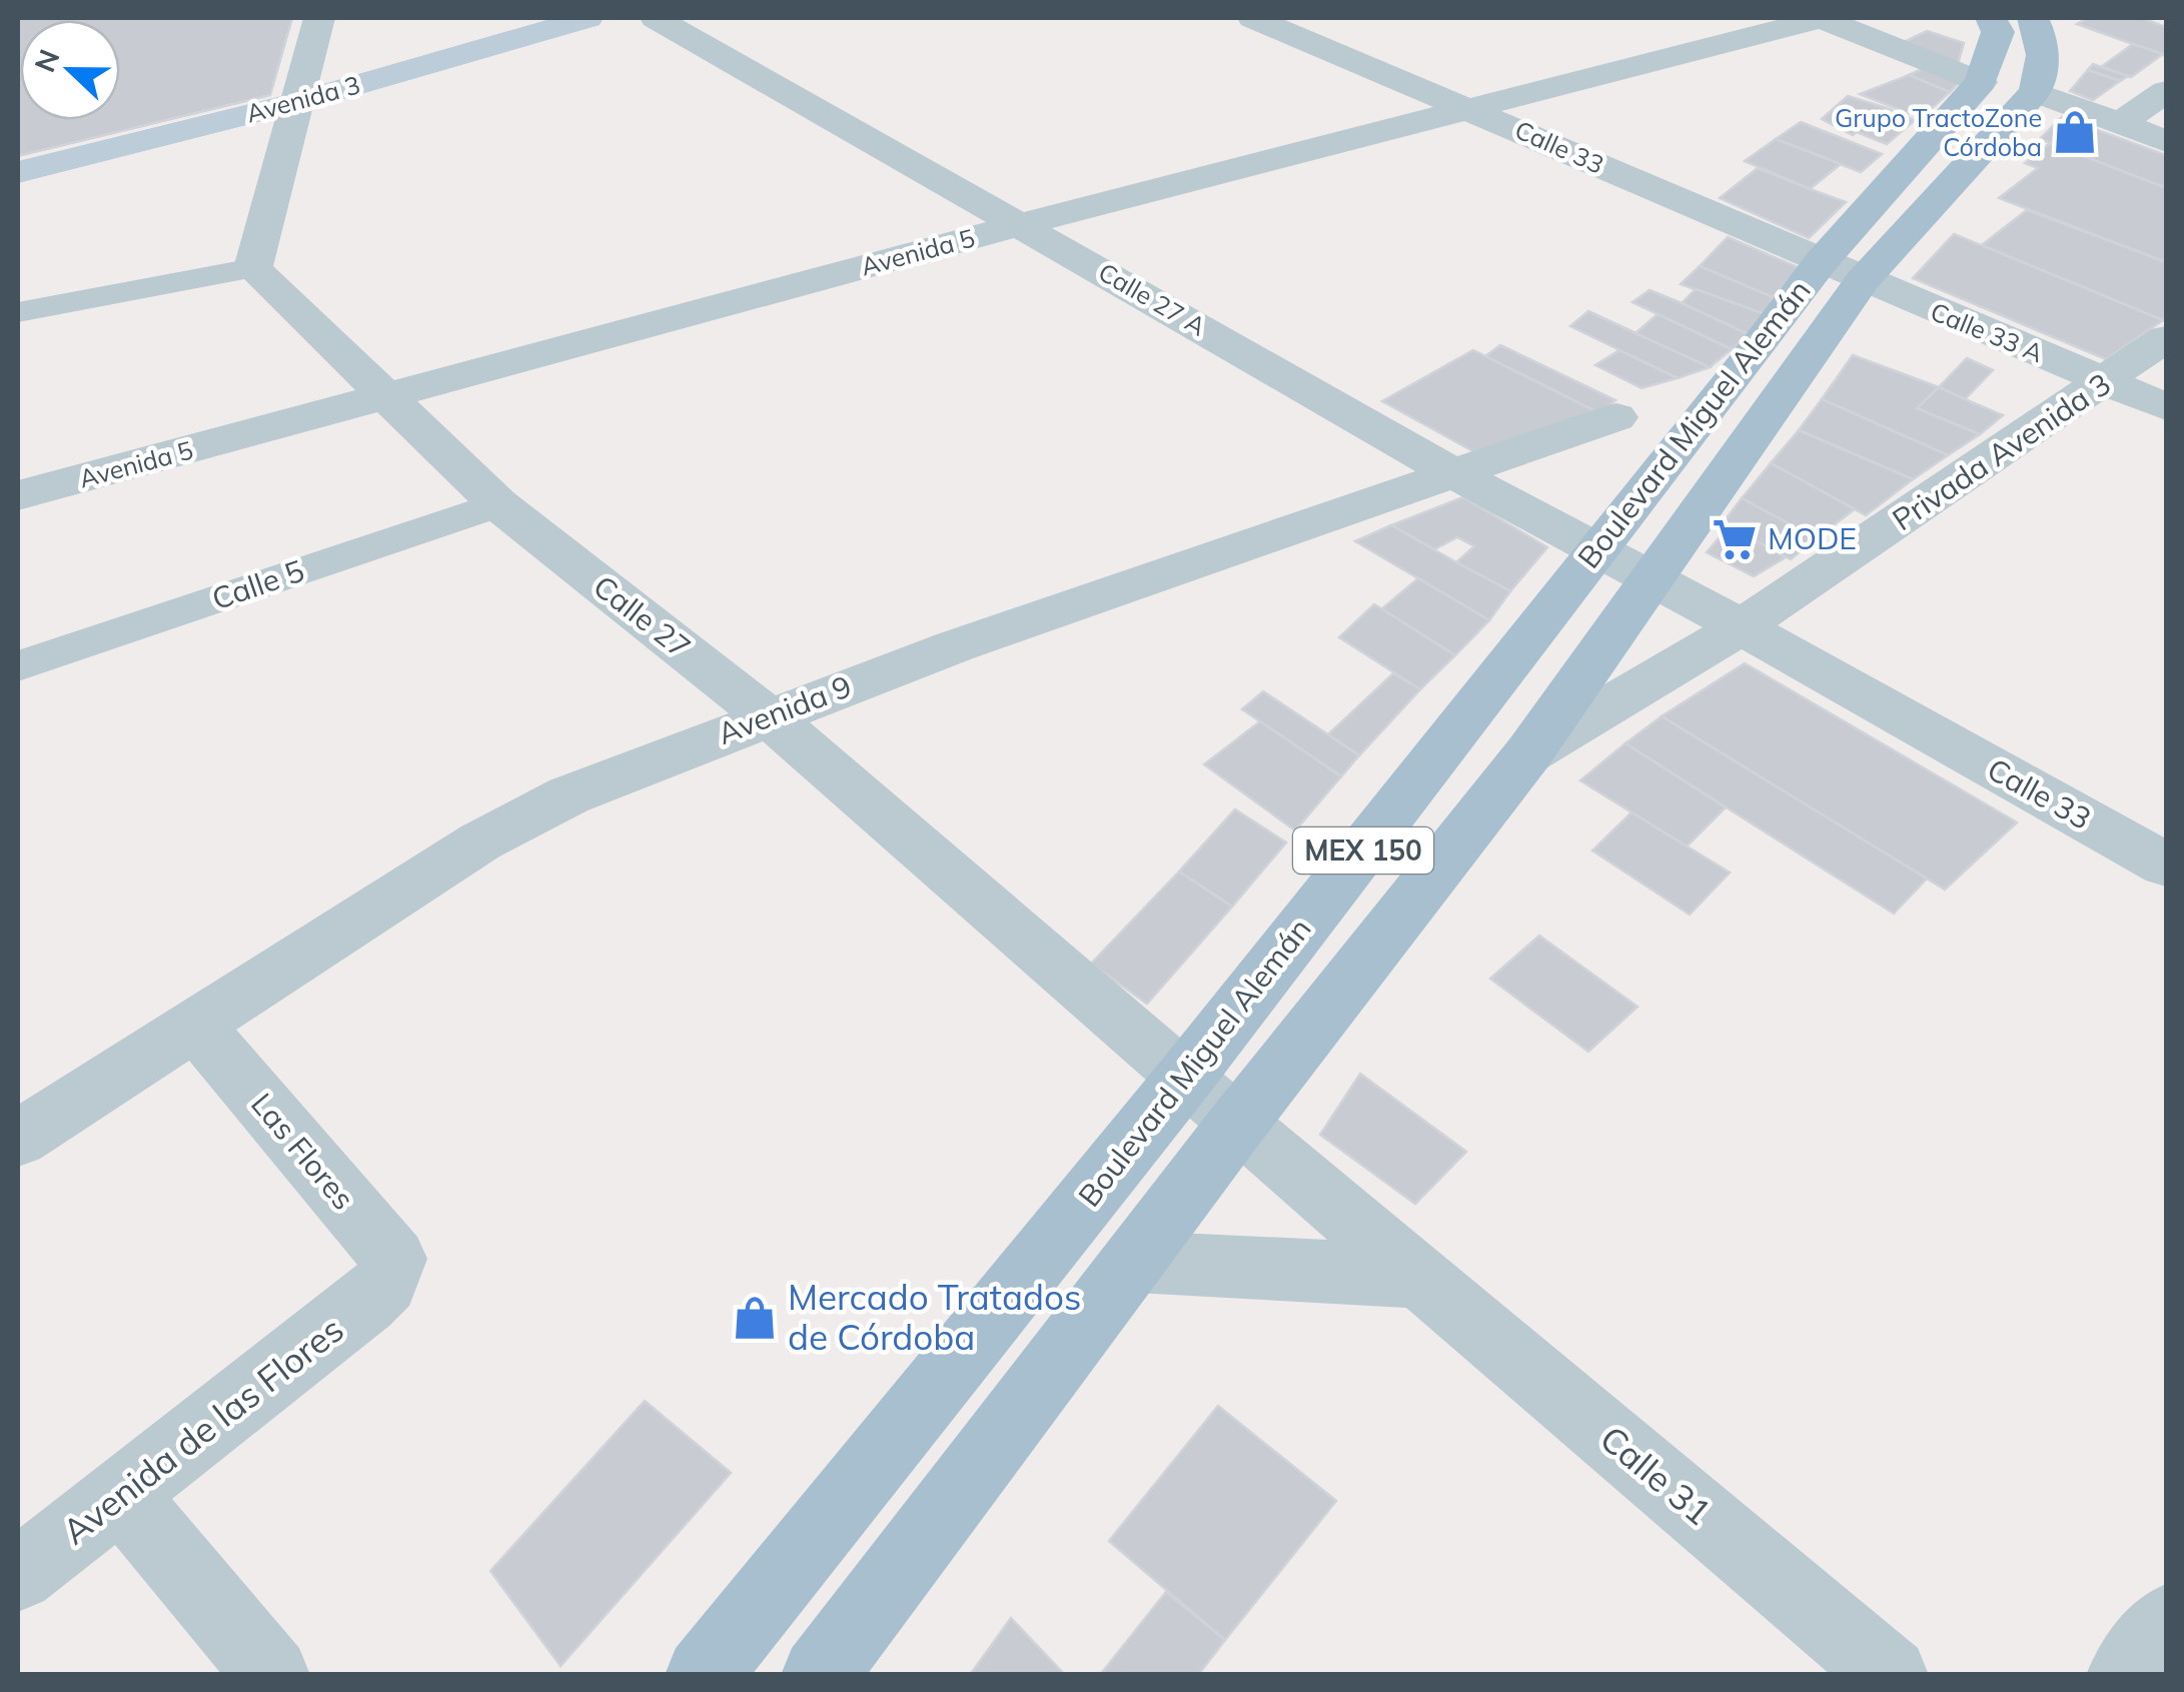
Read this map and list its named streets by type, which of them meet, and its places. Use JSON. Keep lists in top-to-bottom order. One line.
{"streets":{"main road":["Avenida 3","Boulevard Miguel Alemán","MEX 150"],"street":["Calle 33","Avenida 5","Calle 27 A","Calle 33 A","Privada Avenida 3","Calle 5","Calle 27","Avenida 9","Las Flores","Avenida de las Flores","Calle 31"]},"crossings":[["Calle 33","Avenida 5"],["Calle 33","Calle 27 A"],["Calle 33","Calle 33 A"],["Calle 33","Boulevard Miguel Alemán"],["Calle 33","Privada Avenida 3"],["Avenida 5","Calle 27 A"],["Avenida 5","Calle 27"],["Calle 27 A","Boulevard Miguel Alemán"],["Calle 27 A","Avenida 9"],["Calle 33 A","Boulevard Miguel Alemán"],["Calle 33 A","Privada Avenida 3"],["Boulevard Miguel Alemán","Privada Avenida 3"],["Boulevard Miguel Alemán","Calle 27"],["Boulevard Miguel Alemán","Calle 31"],["Calle 5","Calle 27"],["Calle 27","Avenida 9"],["Calle 27","Calle 31"],["Avenida 9","Las Flores"],["Las Flores","Avenida de las Flores"]],"places":{"shop":["Grupo TractoZone Córdoba","Mercado Tratados de Córdoba"],"supermarket":["MODE"]},"north":"left"}
